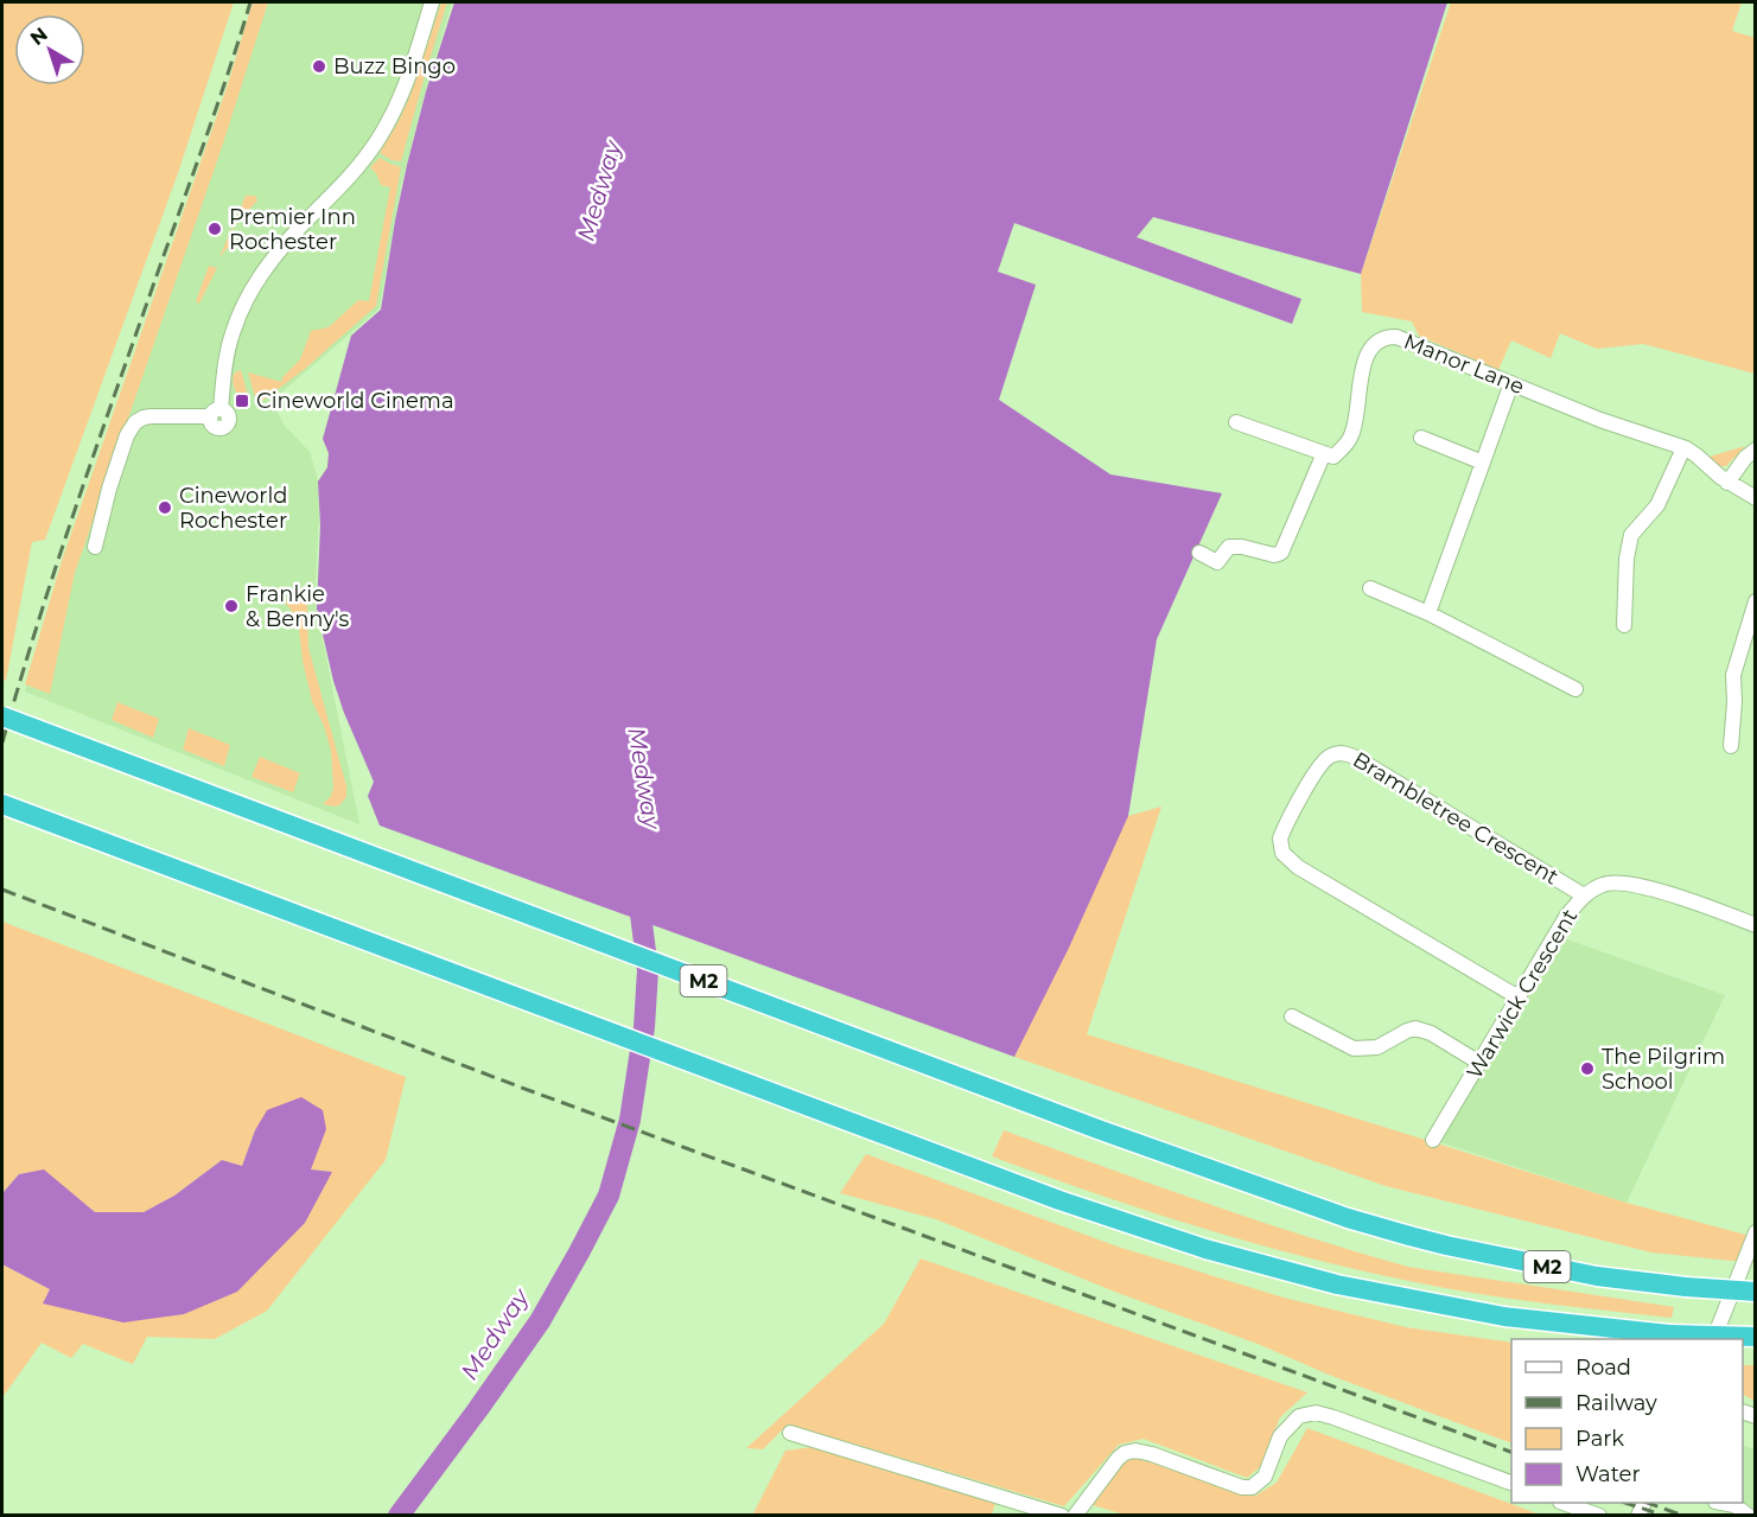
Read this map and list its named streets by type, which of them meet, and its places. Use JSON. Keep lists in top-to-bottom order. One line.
{"streets":{"highway":["M2"],"street":["Manor Lane","Brambletree Crescent","Warwick Crescent"]},"crossings":[["Brambletree Crescent","Warwick Crescent"]],"water":["Medway"],"places":{"other":["Buzz Bingo","Premier Inn Rochester","Cineworld Rochester","Frankie & Benny's","The Pilgrim School"],"transit":["Cineworld Cinema"]},"legend":["Road","Railway","Park","Water"],"north":"top left"}
